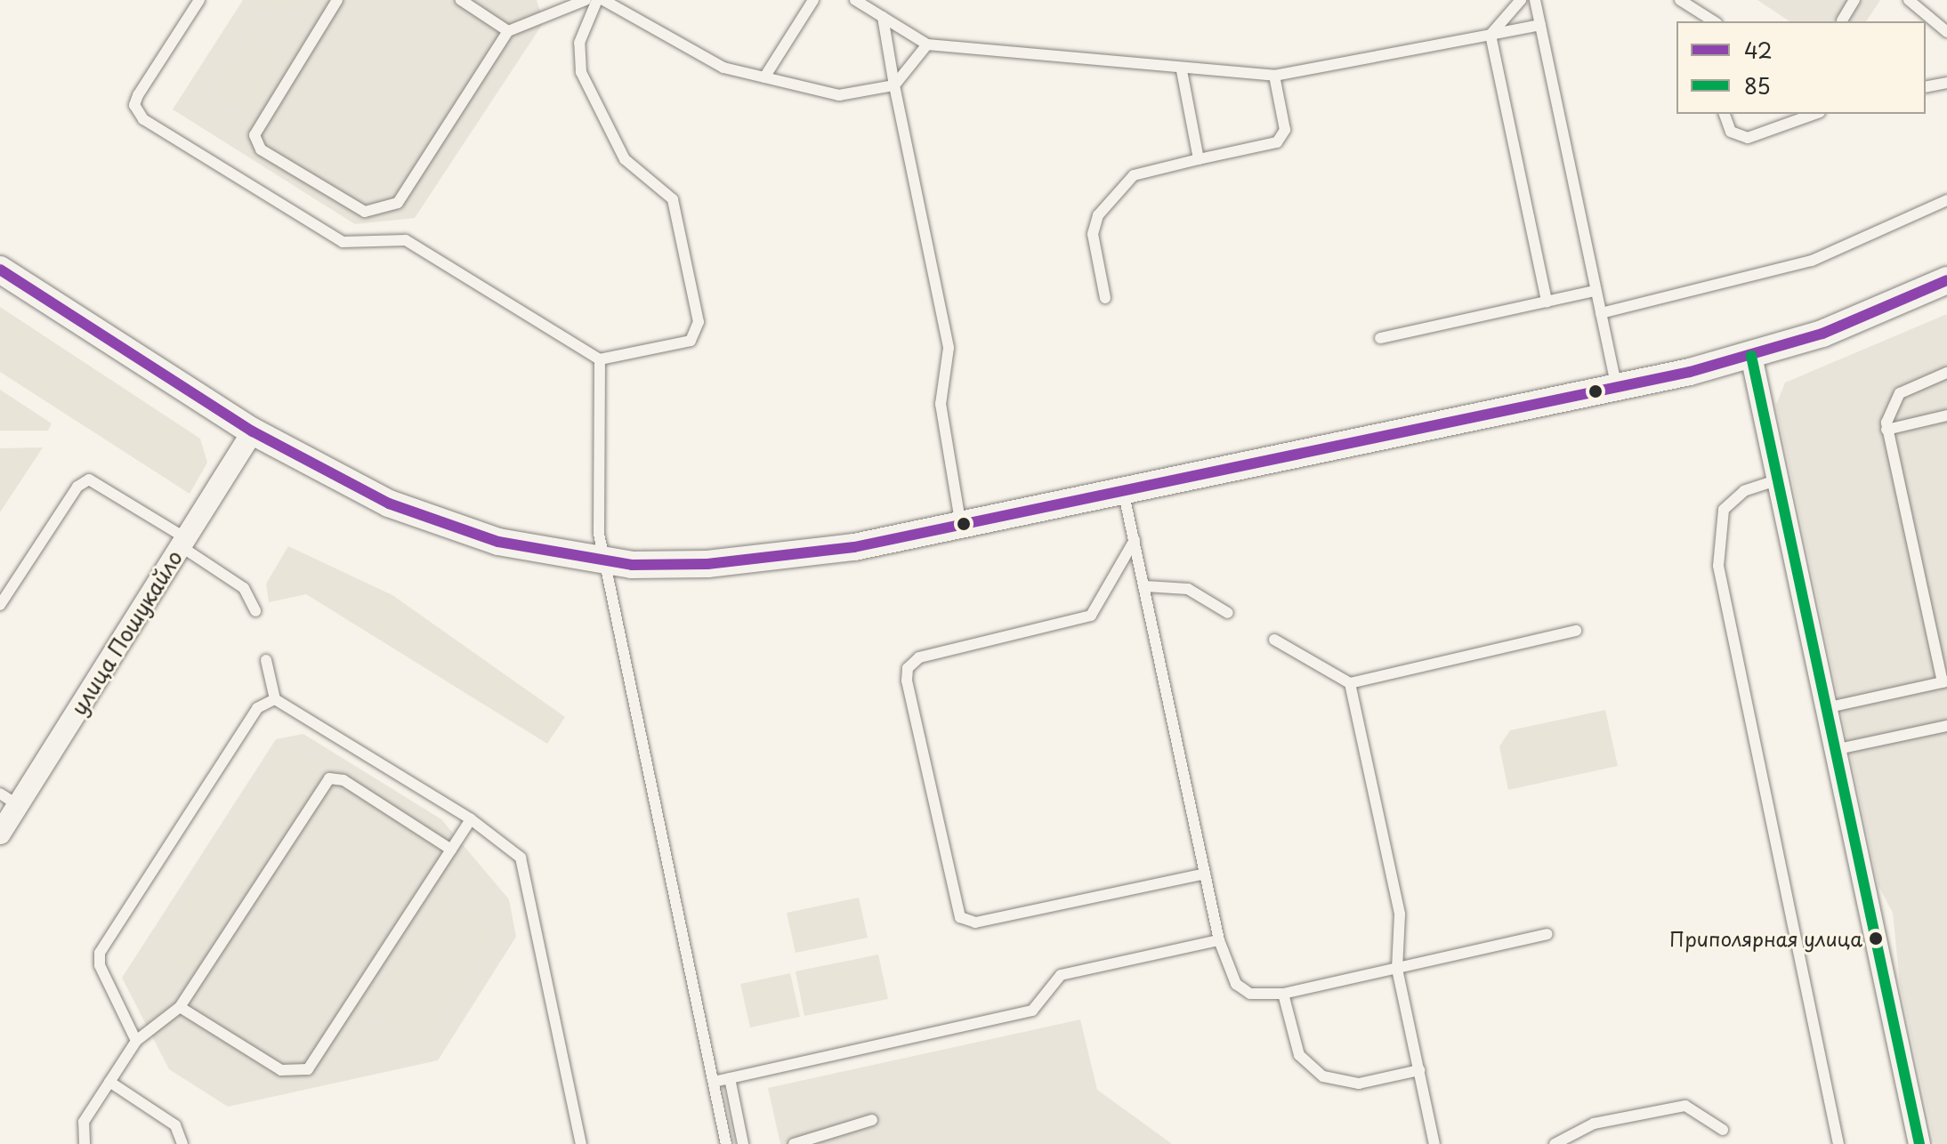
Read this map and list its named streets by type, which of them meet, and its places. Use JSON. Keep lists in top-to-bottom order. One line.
{"streets":{"street":["улица Пошукайло"]},"places":["Приполярная улица"],"lines":["transit line 42","transit line 85"],"legend":["42","85"]}
